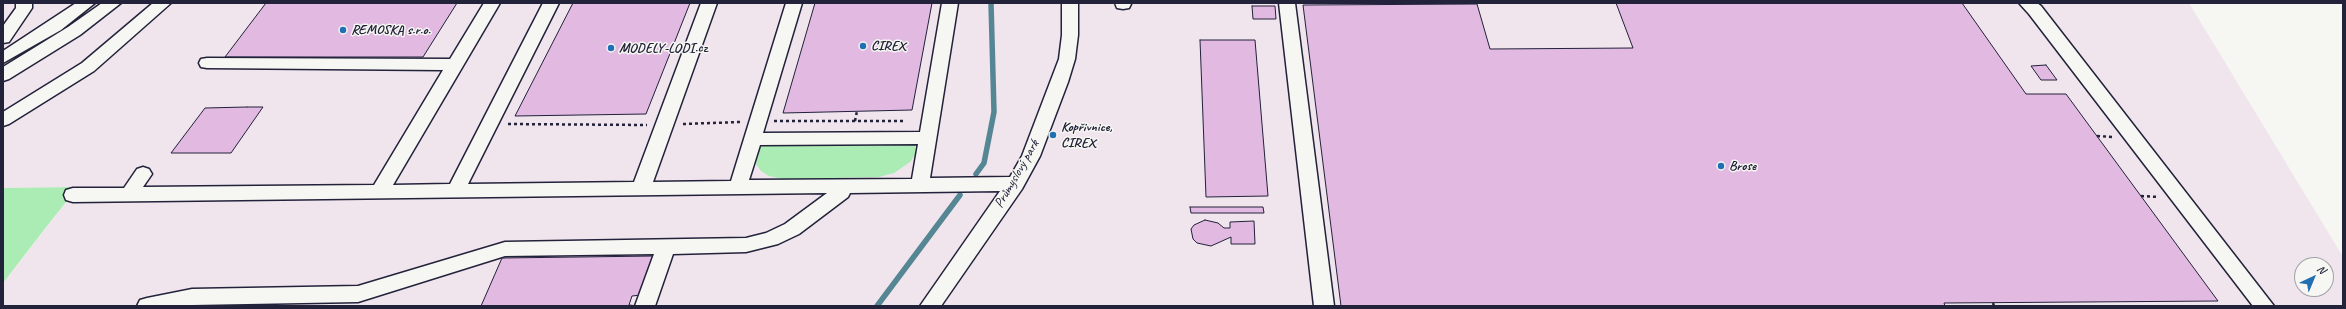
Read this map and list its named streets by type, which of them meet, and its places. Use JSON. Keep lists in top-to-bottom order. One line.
{"streets":{"street":["Průmyslový park"]},"places":["REMOSKA s.r.o.","CIREX","MODELY-LODI.cz","Kopřivnice, CIREX","Brose"],"north":"top right"}
